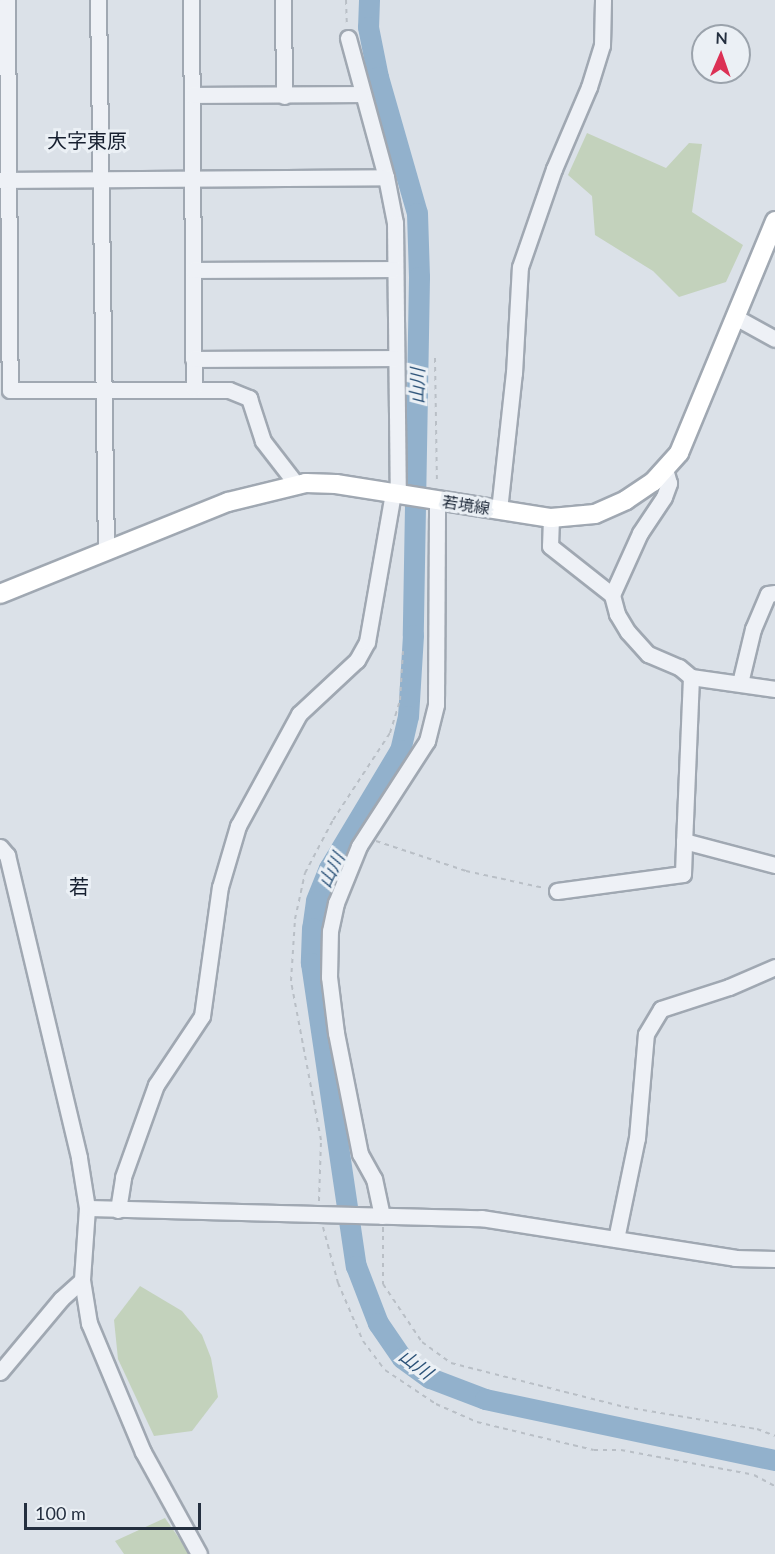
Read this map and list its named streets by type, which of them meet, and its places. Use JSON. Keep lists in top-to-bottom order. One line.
{"streets":{"main road":["若境線"]},"districts":["大字東原","若"],"water":["山川"],"scale_bar":"100 m","north":"top"}
